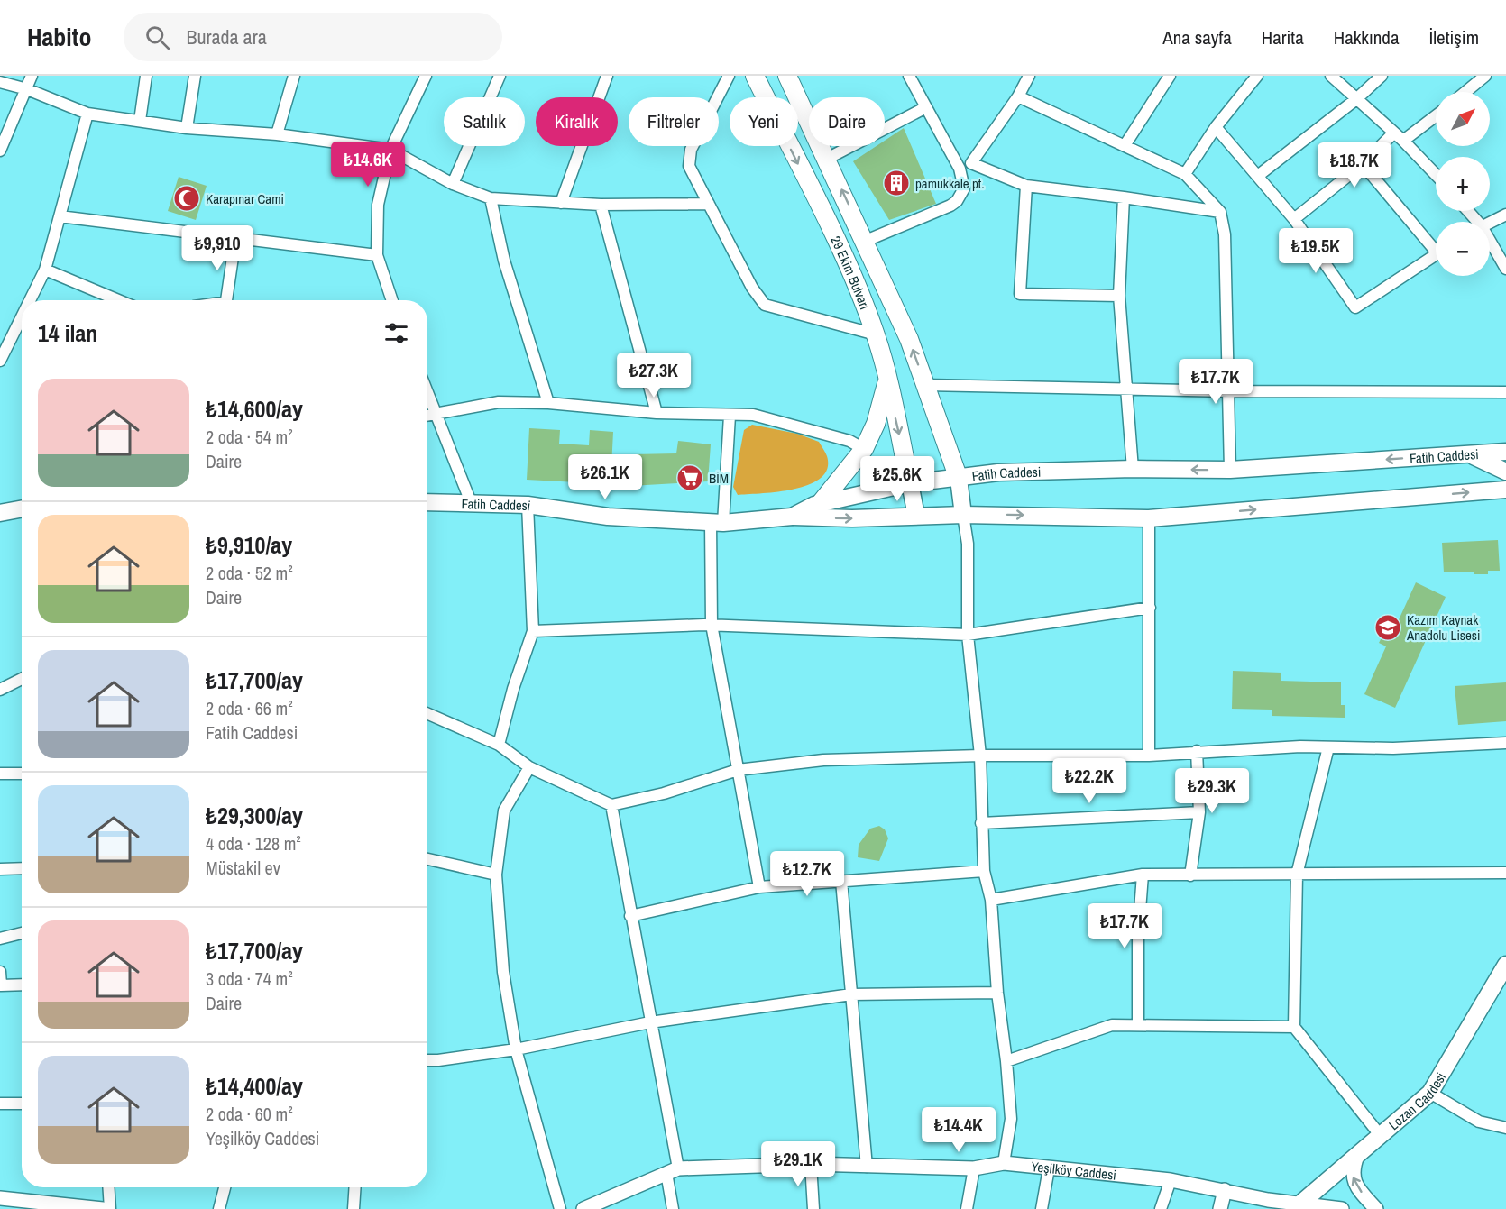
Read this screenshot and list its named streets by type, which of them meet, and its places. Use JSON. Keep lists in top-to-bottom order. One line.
{"streets":{"main road":["29 Ekim Bulvarı","Fatih Caddesi","Lozan Caddesi"],"street":["Yeşilköy Caddesi"]},"crossings":[["29 Ekim Bulvarı","Fatih Caddesi"],["Lozan Caddesi","Yeşilköy Caddesi"]],"places":{"building":["pamukkale pt."],"mosque":["Karapınar Cami"],"supermarket":["BİM"],"school or university":["Kazım Kaynak Anadolu Lisesi"]},"north":"top right","page":{"header":"Habito","search":"Burada ara","nav":["Ana sayfa","Harita","Hakkında","İletişim"],"map_buttons":["+","−"],"chip":["Satılık","Kiralık","Filtreler","Yeni","Daire"],"price":["₺14.6K","₺18.7K","₺9,910","₺19.5K","₺27.3K","₺17.7K","₺26.1K","₺25.6K","₺22.2K","₺29.3K","₺12.7K","₺17.7K","₺14.4K","₺29.1K"],"heading":"14 ilan","list":[{"name":"₺14,600/ay","note":"2 oda · 54 m² · Daire"},{"name":"₺9,910/ay","note":"2 oda · 52 m² · Daire"},{"name":"₺17,700/ay","note":"2 oda · 66 m² · Fatih Caddesi"},{"name":"₺29,300/ay","note":"4 oda · 128 m² · Müstakil ev"},{"name":"₺17,700/ay","note":"3 oda · 74 m² · Daire"},{"name":"₺14,400/ay","note":"2 oda · 60 m² · Yeşilköy Caddesi"}]}}
